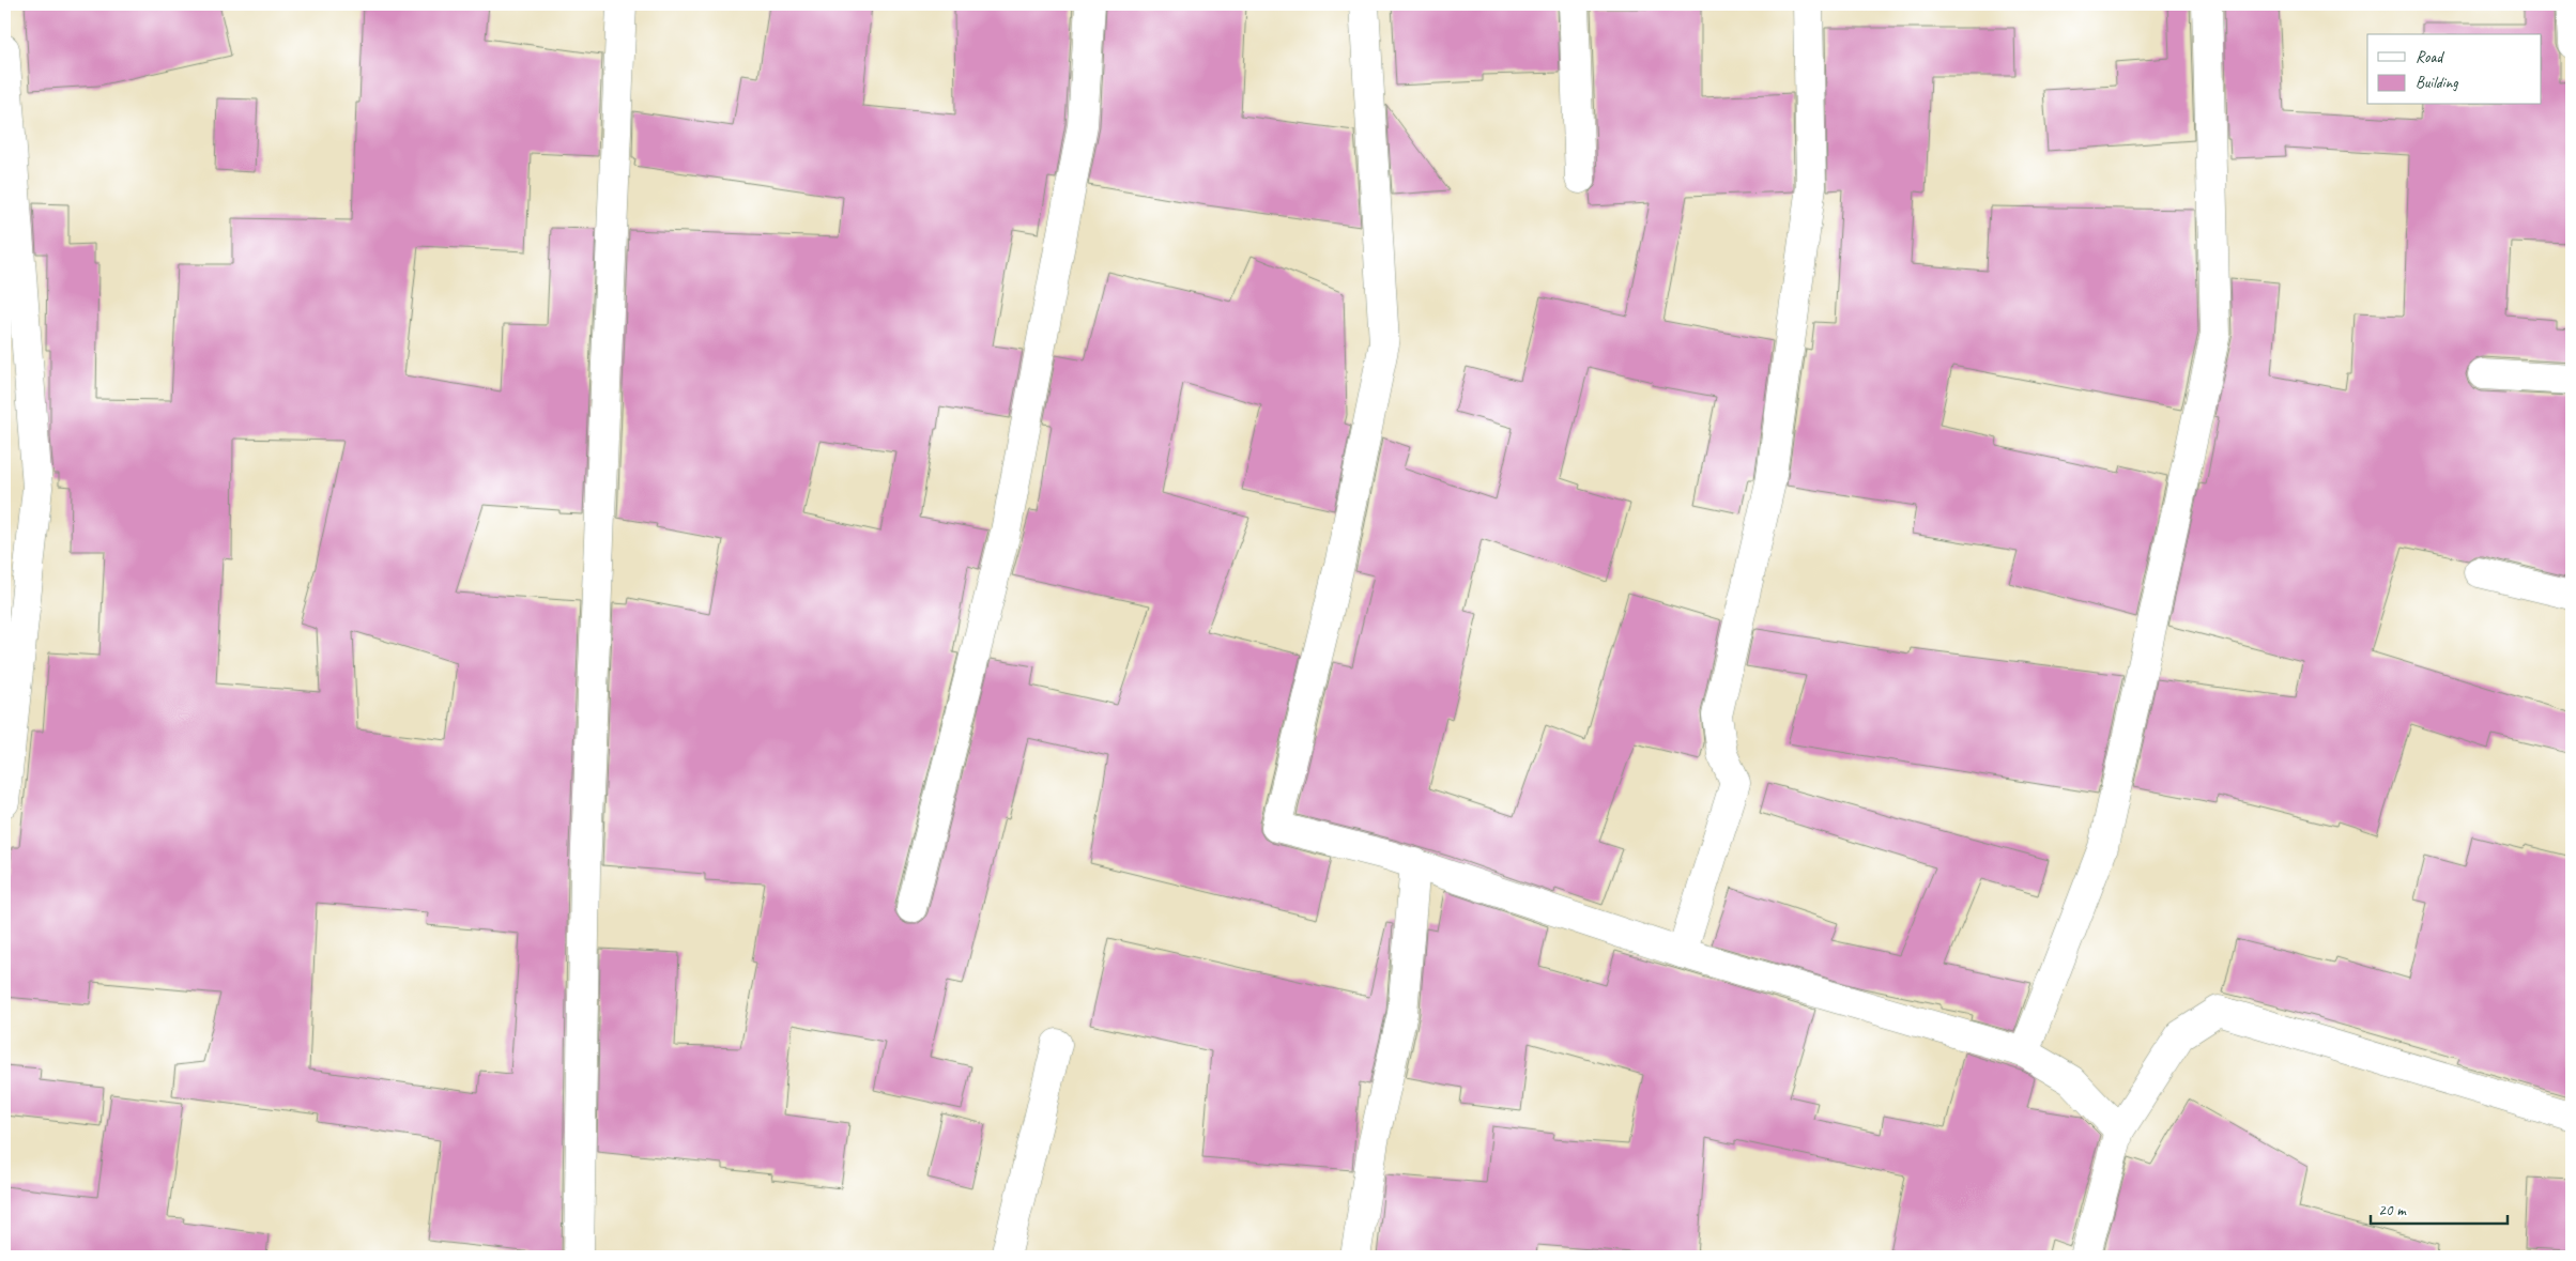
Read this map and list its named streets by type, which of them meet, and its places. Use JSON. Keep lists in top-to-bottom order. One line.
{"legend":["Road","Building"],"scale_bar":"20 m"}
